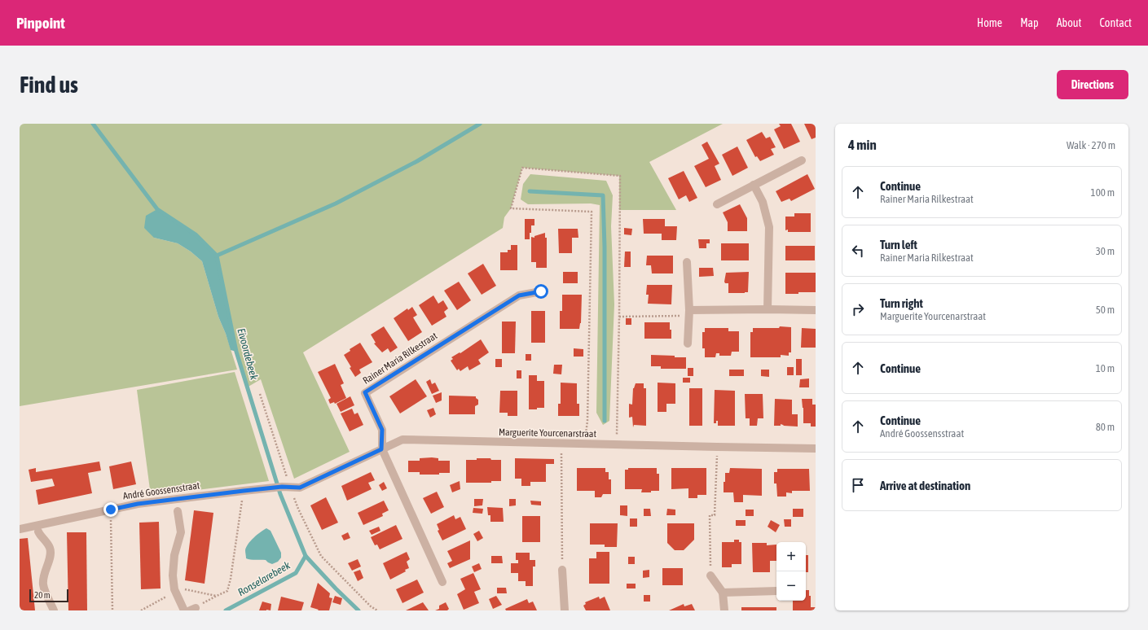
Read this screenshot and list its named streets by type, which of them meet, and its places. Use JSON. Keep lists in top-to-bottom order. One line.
{"streets":{"street":["Rainer Maria Rilkestraat","Marguerite Yourcenarstraat","André Goossensstraat"]},"crossings":[["Rainer Maria Rilkestraat","Marguerite Yourcenarstraat"],["Marguerite Yourcenarstraat","André Goossensstraat"]],"water":["Eivoordebeek","Ronselarebeek"],"scale_bar":"20 m","page":{"header":"Pinpoint","nav":["Home","Map","About","Contact"],"buttons":"Directions","title":"Find us","heading":["4 min","Walk · 270 m"],"list":[["Continue","Rainer Maria Rilkestraat","100 m"],["Turn left","Rainer Maria Rilkestraat","30 m"],["Turn right","Marguerite Yourcenarstraat","50 m"],["Continue","10 m"],["Continue","André Goossensstraat","80 m"],"Arrive at destination"],"map_buttons":["+","−"],"scale":"20 m"}}
